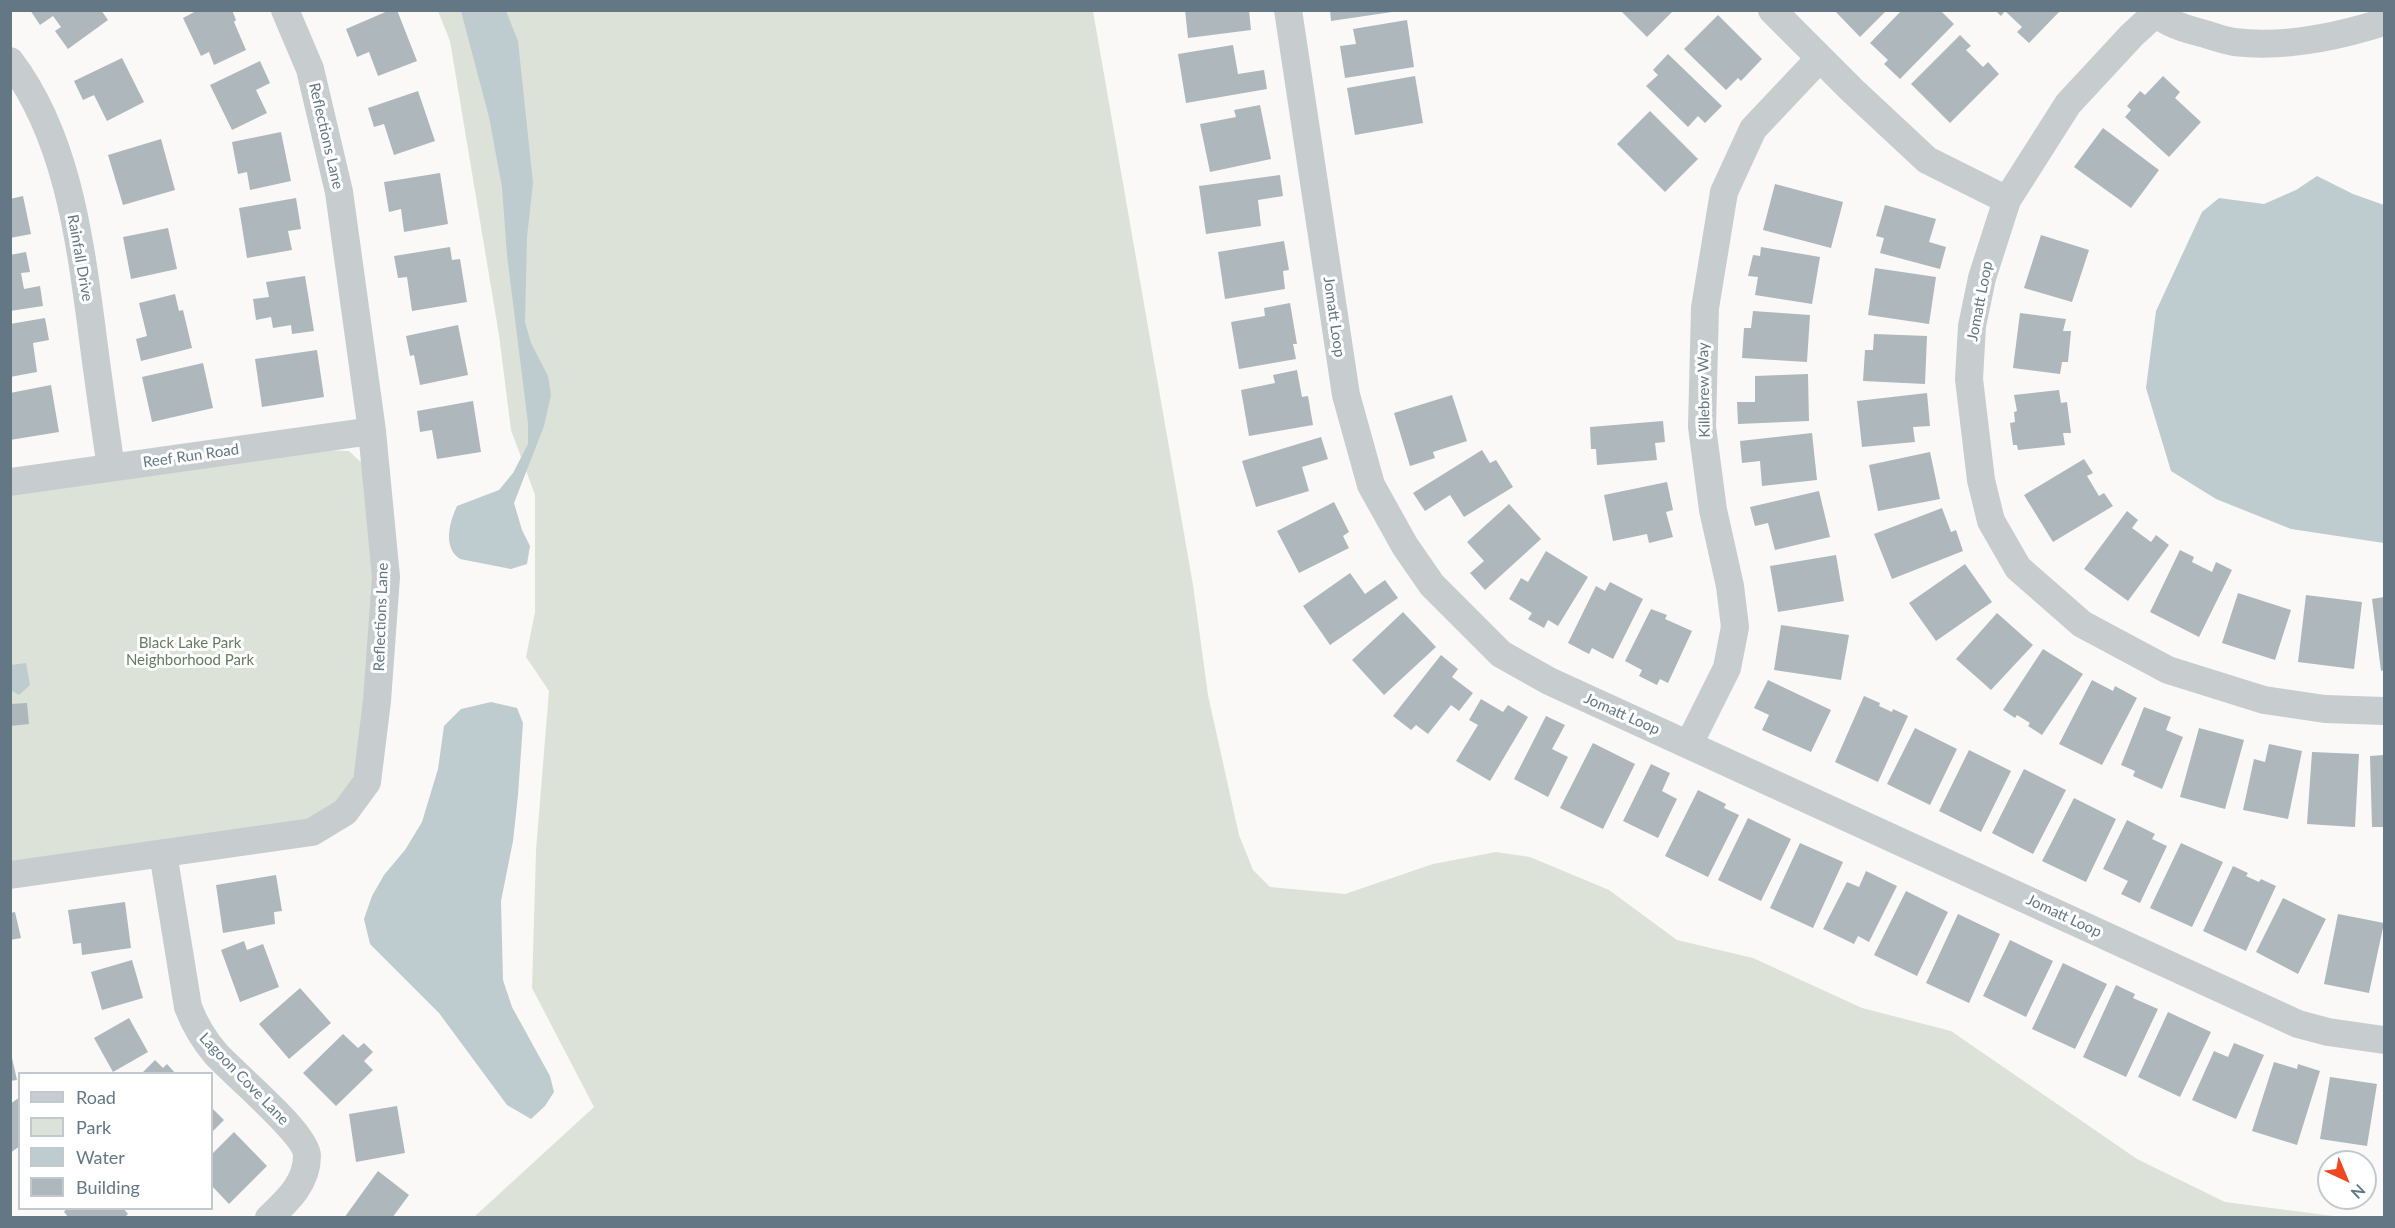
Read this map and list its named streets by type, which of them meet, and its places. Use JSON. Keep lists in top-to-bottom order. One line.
{"streets":{"street":["Reflections Lane","Rainfall Drive","Jomatt Loop","Killebrew Way","Reef Run Road","Lagoon Cove Lane"]},"crossings":[["Reflections Lane","Reef Run Road"],["Reflections Lane","Lagoon Cove Lane"],["Rainfall Drive","Reef Run Road"],["Jomatt Loop","Killebrew Way"]],"parks":["Black Lake Park Neighborhood Park"],"legend":["Road","Park","Water","Building"],"north":"bottom right"}
